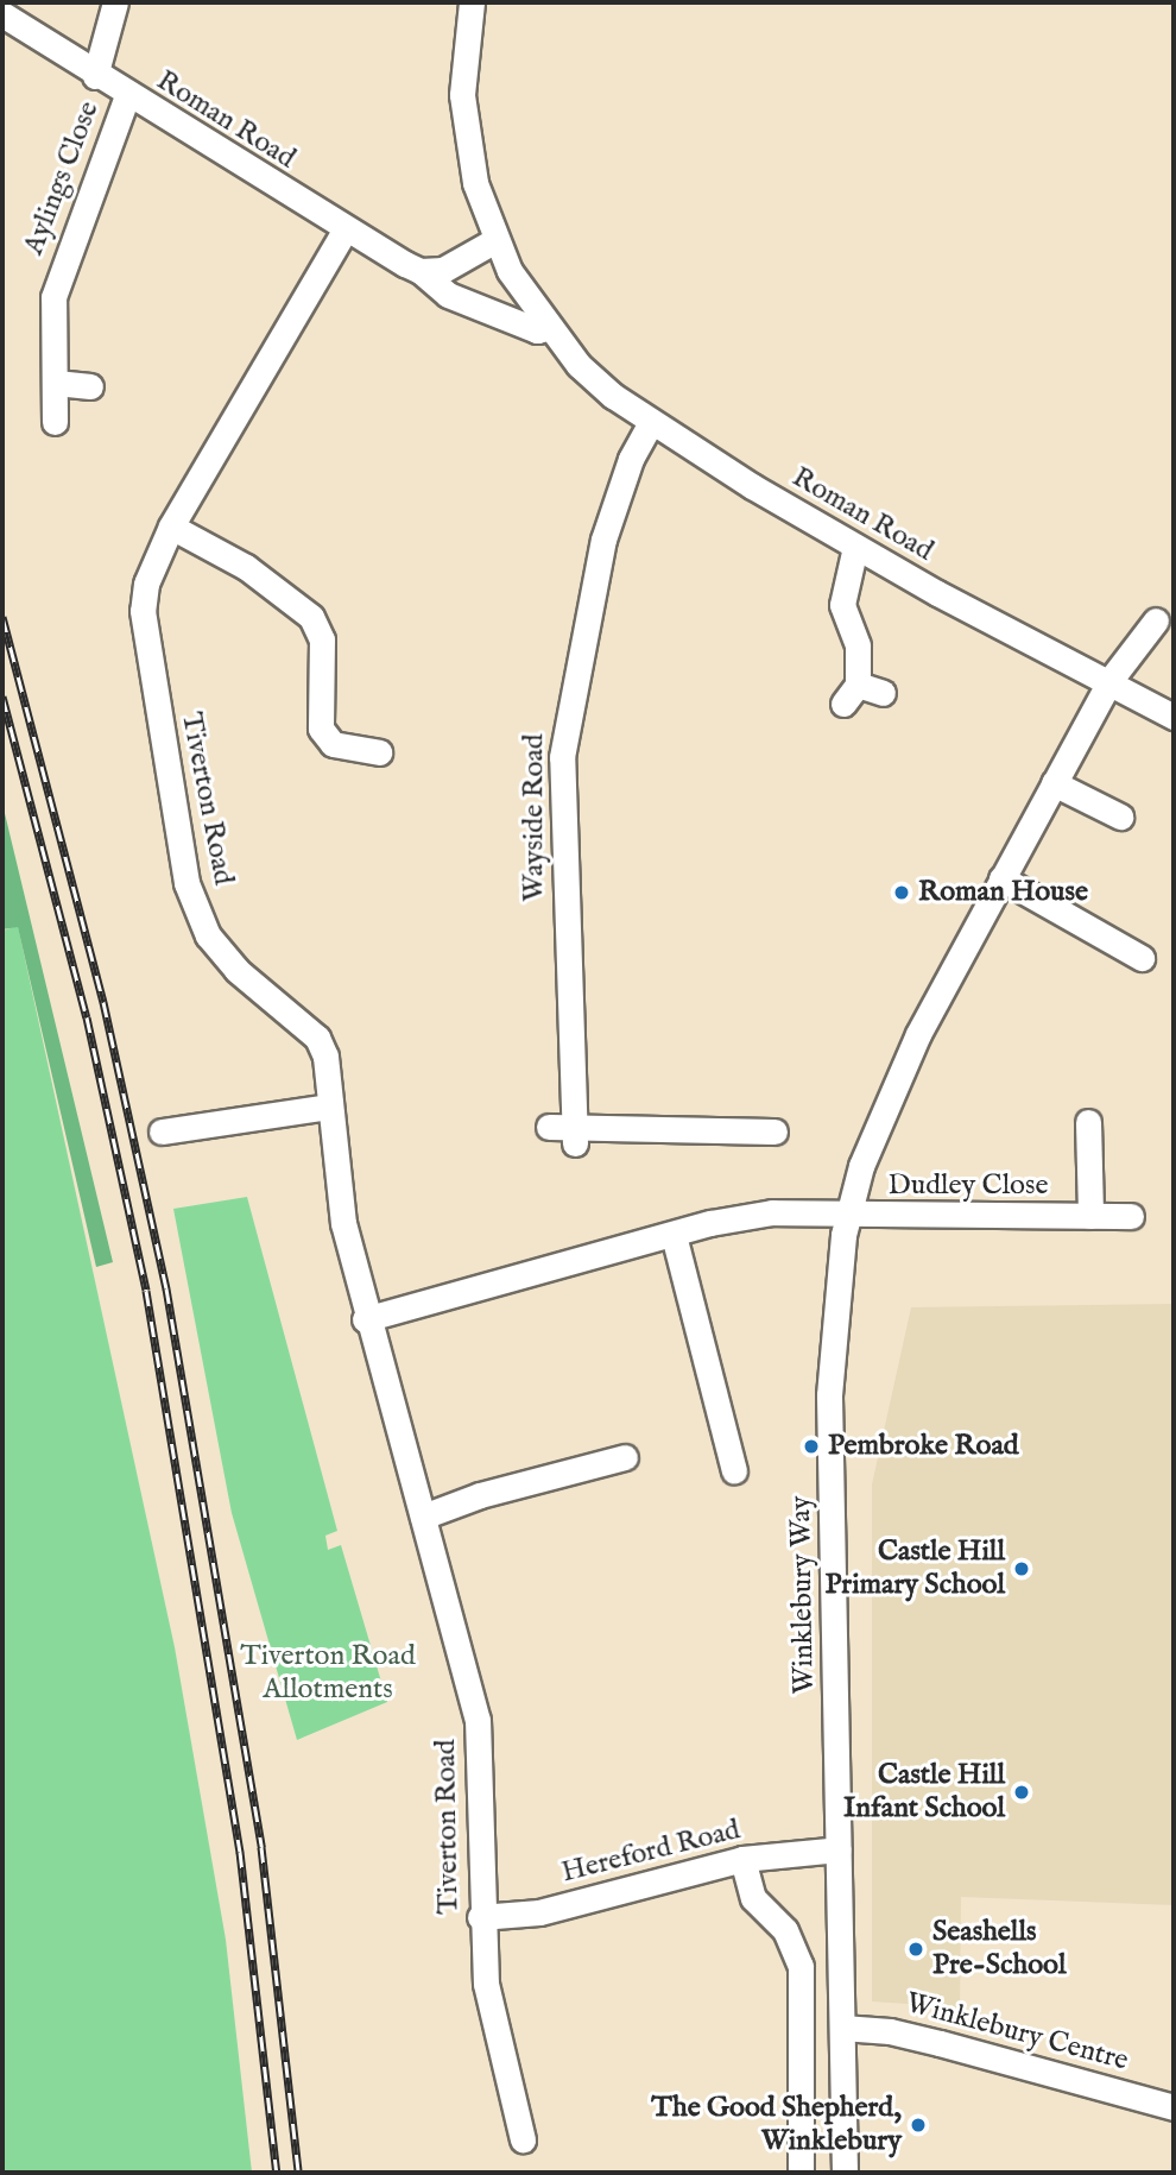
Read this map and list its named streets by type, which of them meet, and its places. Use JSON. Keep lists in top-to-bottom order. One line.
{"streets":{"street":["Roman Road","Aylings Close","Tiverton Road","Wayside Road","Dudley Close","Winklebury Way","Hereford Road","Winklebury Centre"]},"crossings":[["Roman Road","Aylings Close"],["Roman Road","Tiverton Road"],["Roman Road","Wayside Road"],["Roman Road","Winklebury Way"],["Tiverton Road","Hereford Road"],["Dudley Close","Winklebury Way"],["Winklebury Way","Hereford Road"],["Winklebury Way","Winklebury Centre"]],"parks":["Tiverton Road Allotments"],"places":["Roman House","Pembroke Road","Castle Hill Primary School","Castle Hill Infant School","Seashells Pre-School","The Good Shepherd, Winklebury"]}
